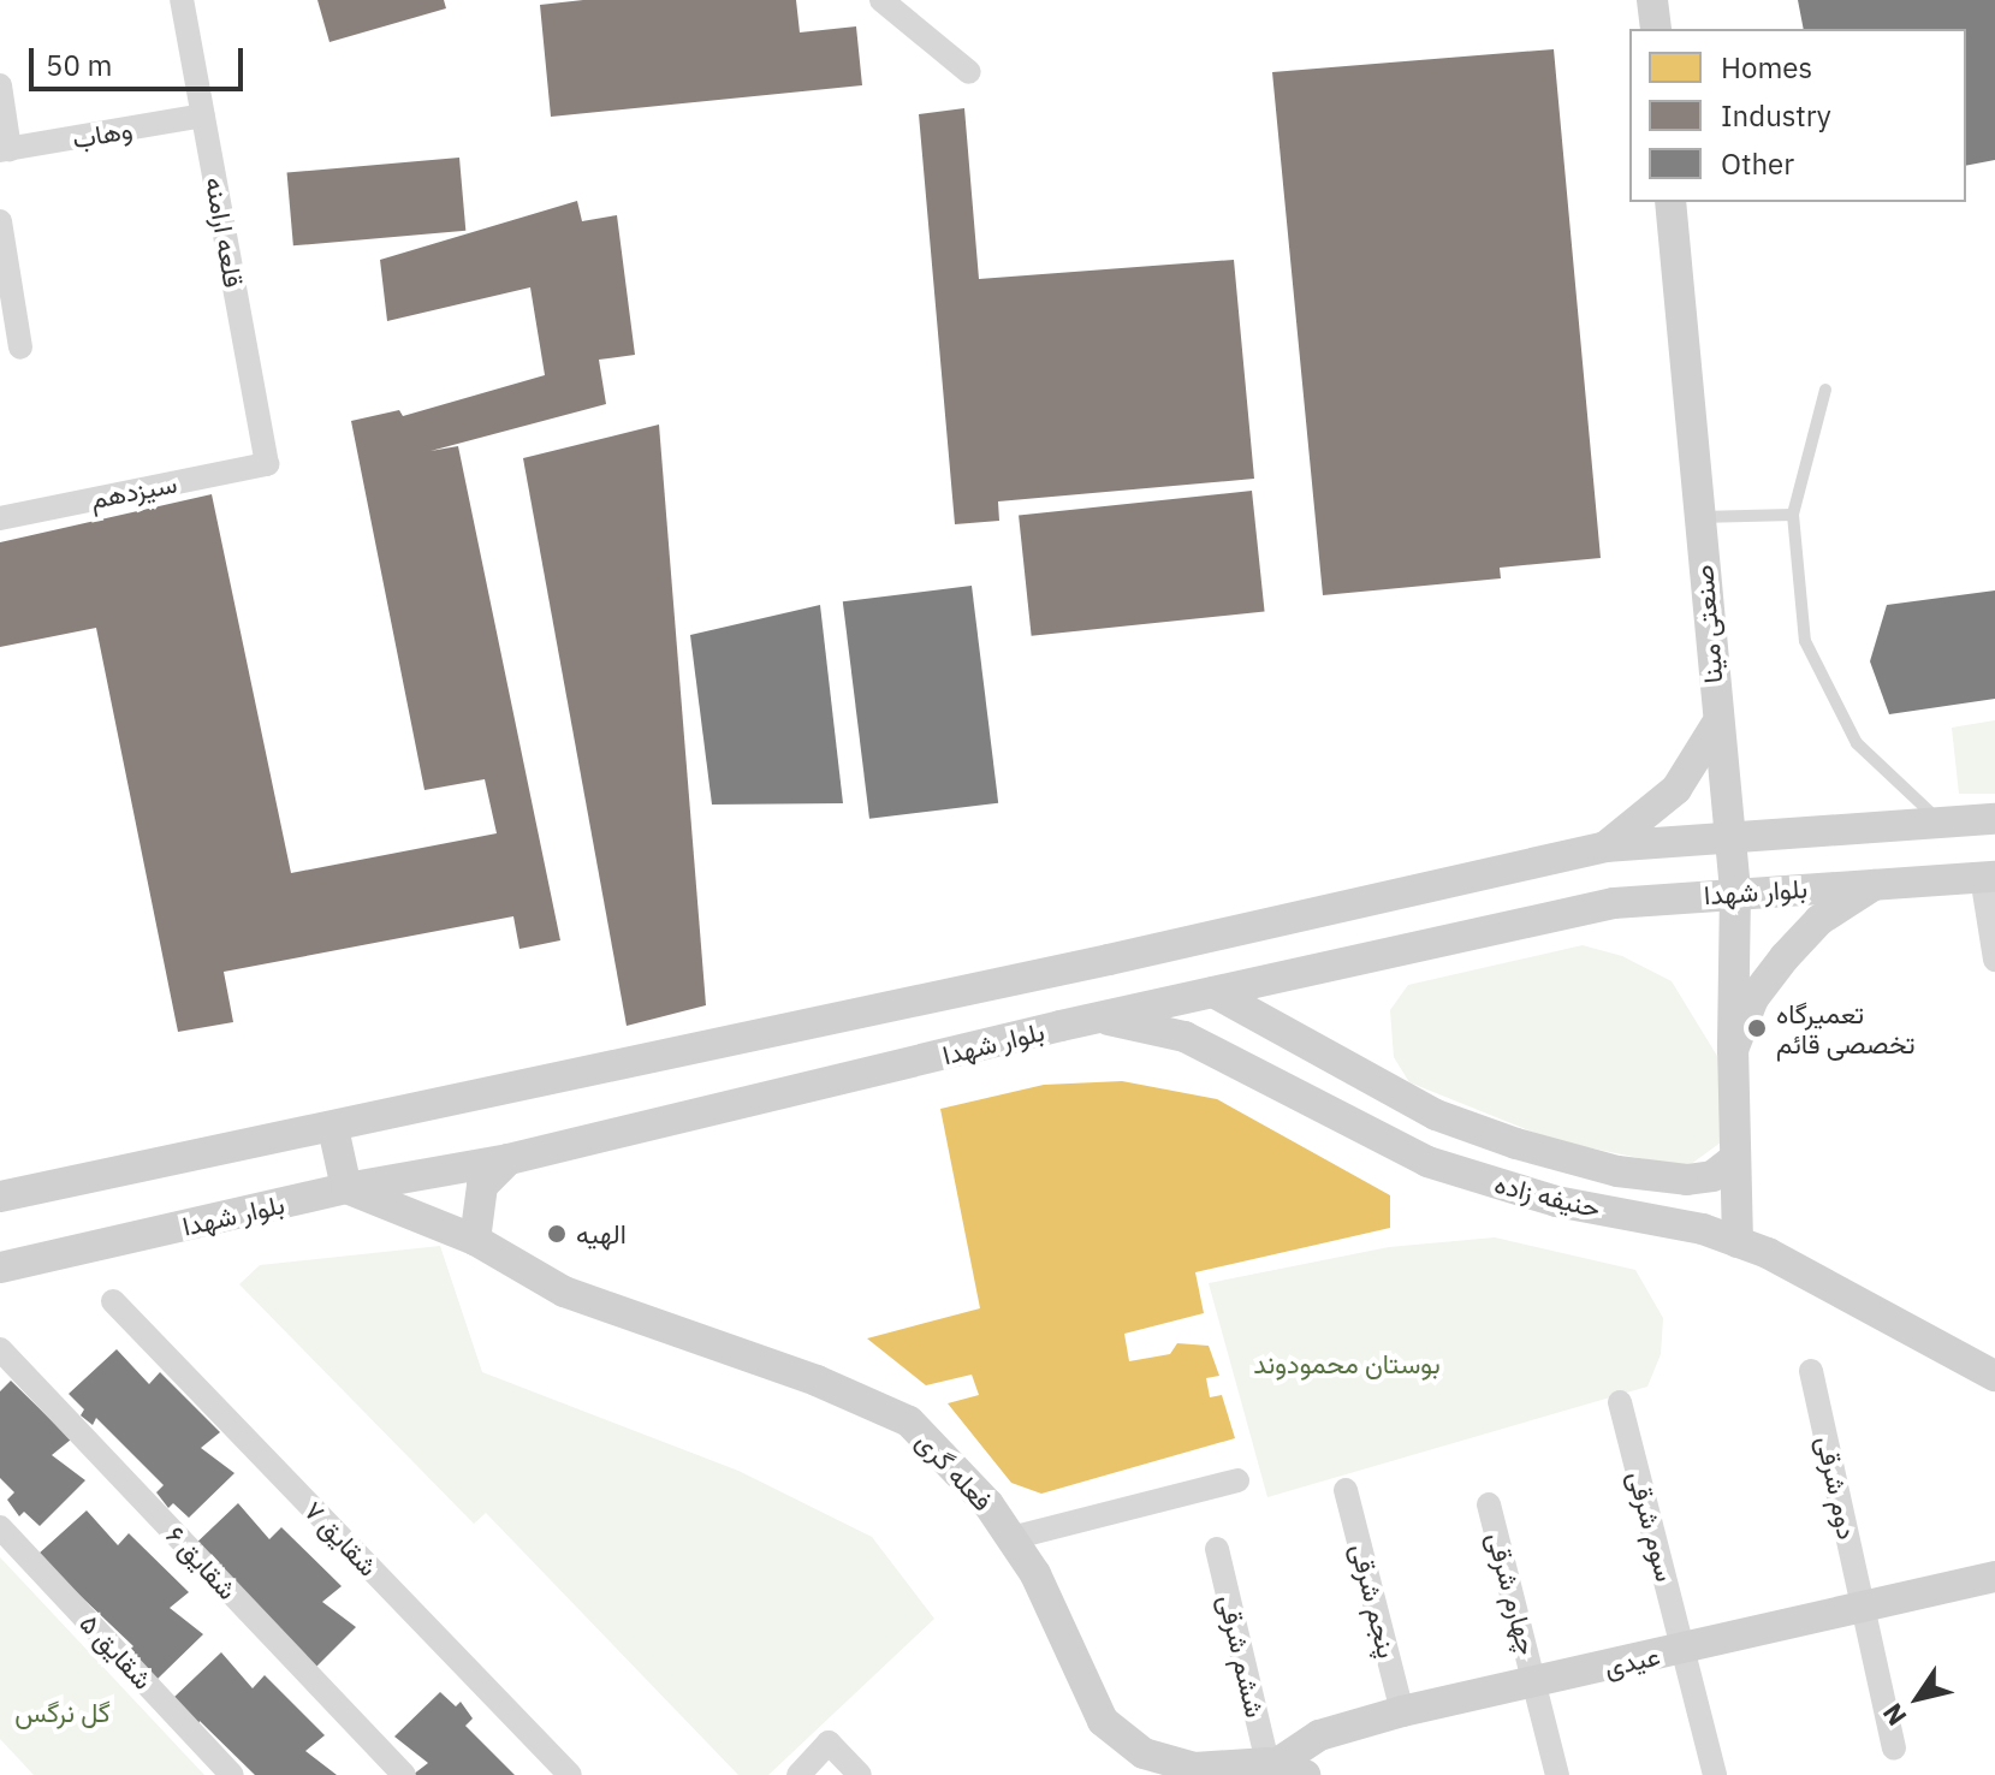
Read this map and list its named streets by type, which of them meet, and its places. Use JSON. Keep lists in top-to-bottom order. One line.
{"streets":{"street":["وهاب","قلعه ارامنه","سیزدهم","صنعتی مینا","بلوار شهدا","حنیفه زاده","فعله گری","دوم شرقی","سوم شرقی","شقایق ۷","شقایق ۶","چهارم شرقی","پنجم شرقی","شقایق ۵","ششم شرقی","عیدی"]},"crossings":[["وهاب","قلعه ارامنه"],["قلعه ارامنه","سیزدهم"],["صنعتی مینا","بلوار شهدا"],["صنعتی مینا","حنیفه زاده"],["بلوار شهدا","حنیفه زاده"],["بلوار شهدا","فعله گری"],["فعله گری","ششم شرقی"],["فعله گری","عیدی"],["دوم شرقی","عیدی"],["سوم شرقی","عیدی"],["چهارم شرقی","عیدی"],["پنجم شرقی","عیدی"],["ششم شرقی","عیدی"]],"parks":["بوستان محمودوند","گل نرگس"],"places":["تعمیرگاه تخصصی قائم","الهیه"],"legend":["Homes","Industry","Other"],"scale_bar":"50 m","north":"bottom left"}
